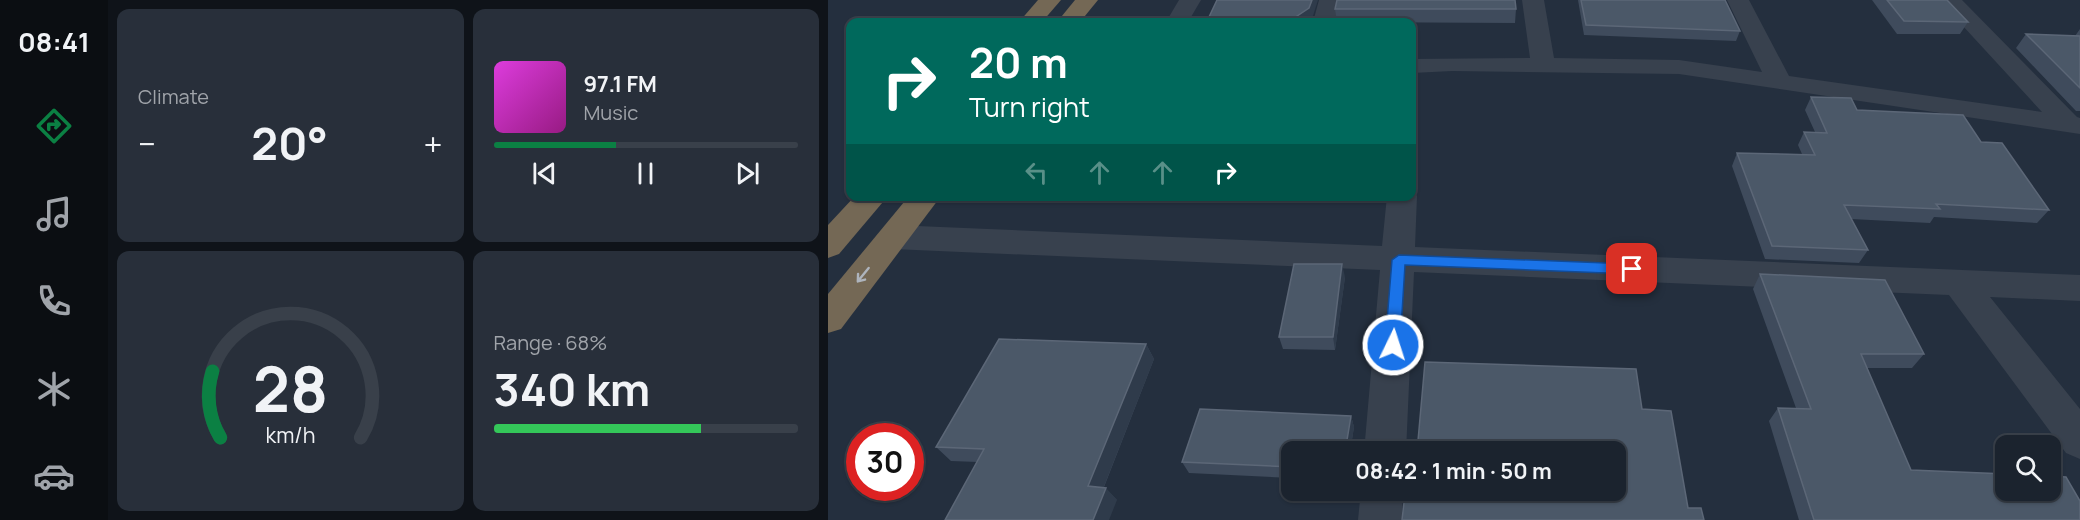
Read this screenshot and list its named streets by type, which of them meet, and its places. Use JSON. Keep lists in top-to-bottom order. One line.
{"page":{"tabs":"08:41","tile":["Climate",["Range · 68%","340 km"]],"turn":["20 m","Turn right"],"song":["97.1 FM","Music"],"heat":["−","20°","+"],"limit":"30","trip":"08:42 · 1 min · 50 m","gauge":["28","km/h"]}}
